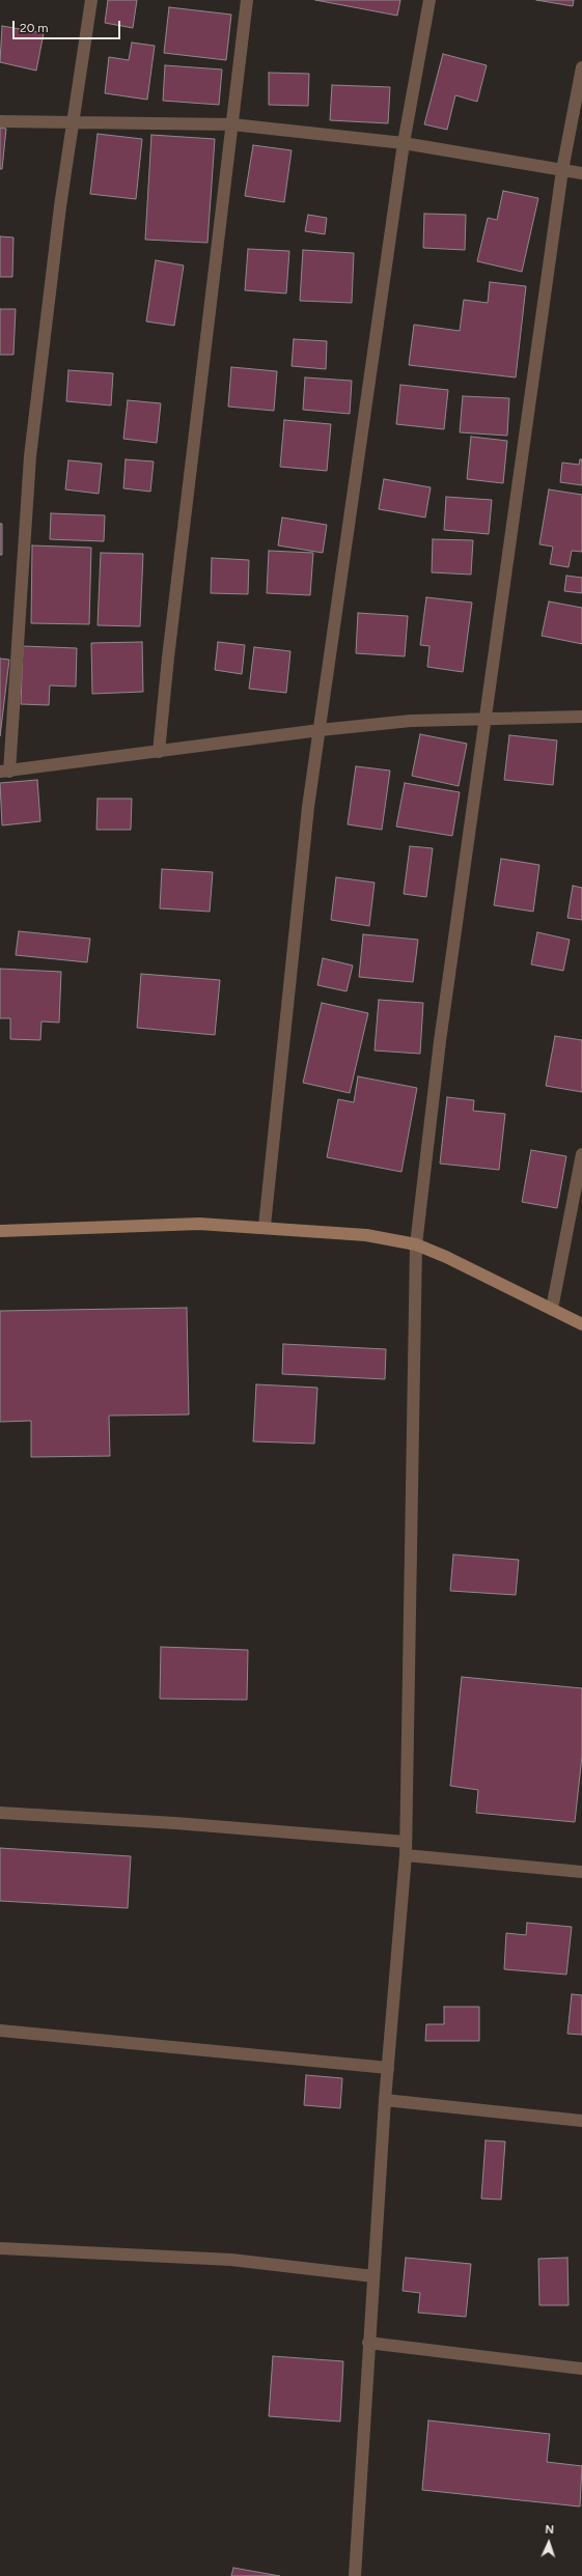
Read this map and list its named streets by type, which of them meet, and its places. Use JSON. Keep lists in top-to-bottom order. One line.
{"scale_bar":"20 m","north":"top"}
